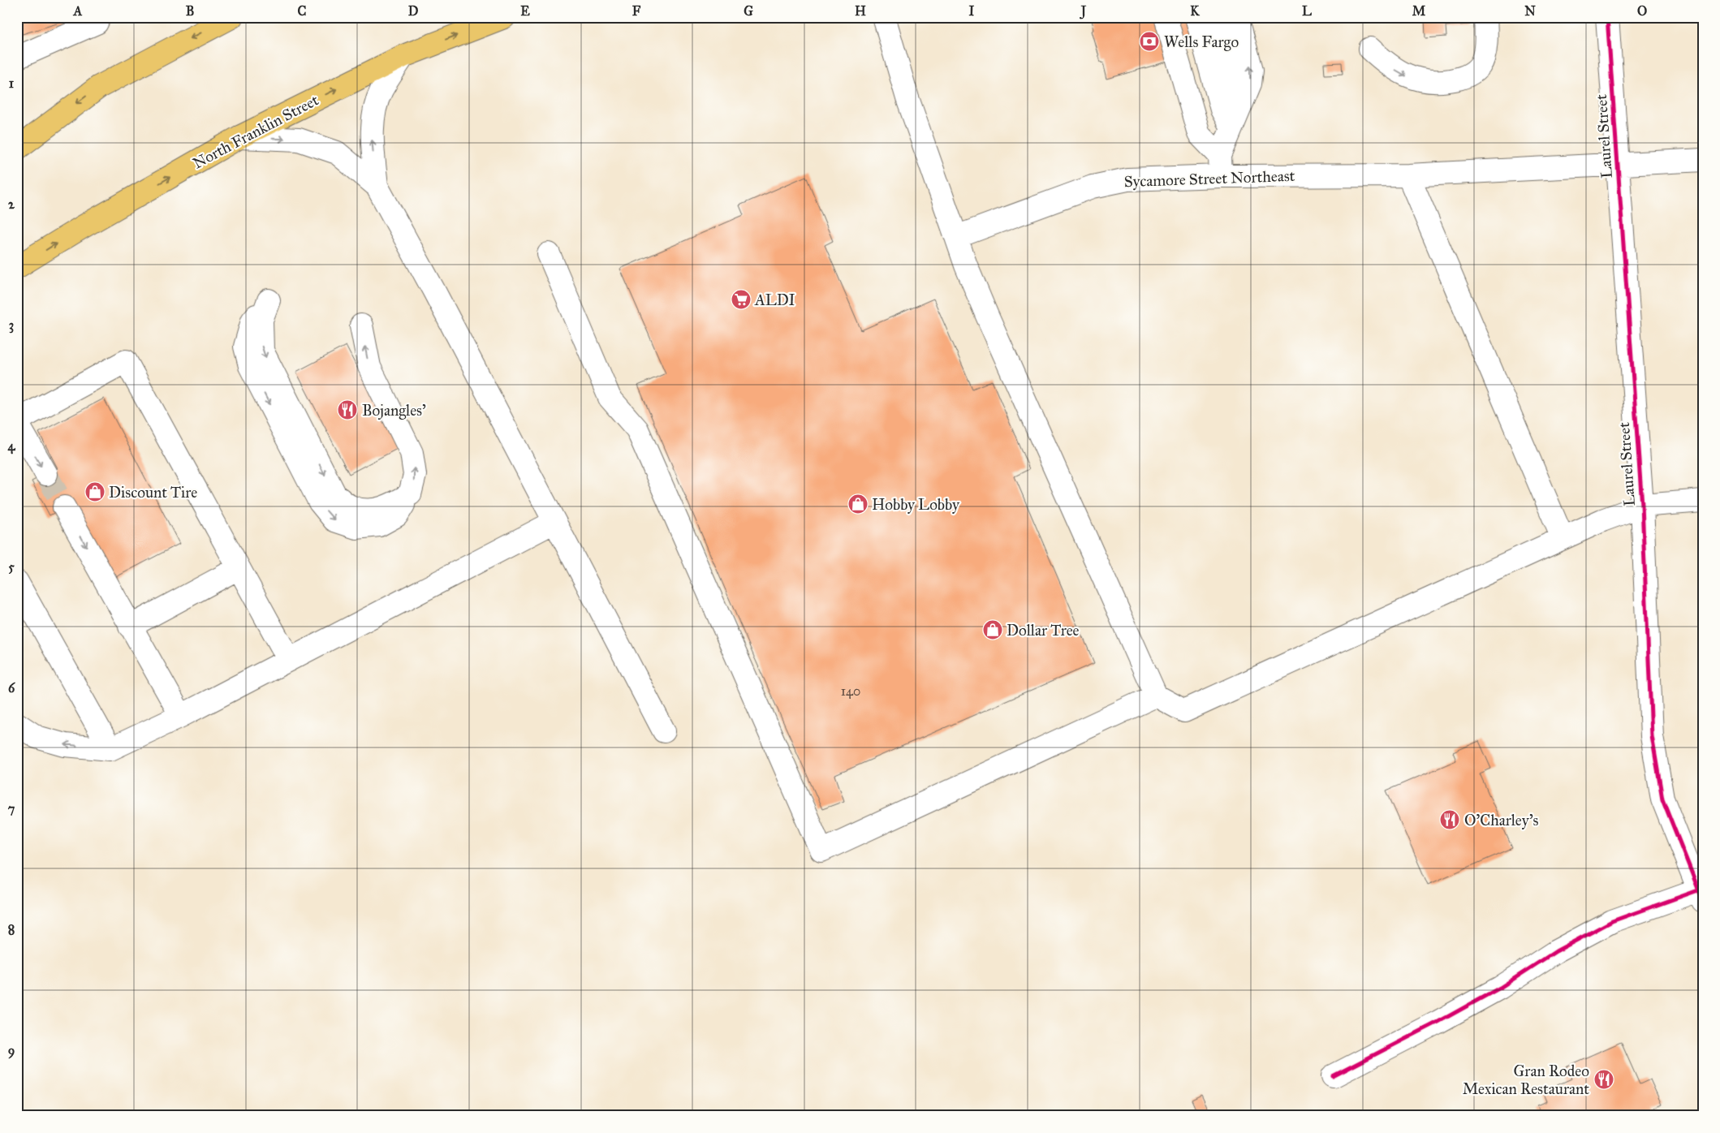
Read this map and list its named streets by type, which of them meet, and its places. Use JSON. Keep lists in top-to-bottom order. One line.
{"streets":{"main road":["North Franklin Street"],"street":["Laurel Street","Sycamore Street Northeast"]},"crossings":[["Laurel Street","Sycamore Street Northeast"]],"places":{"bank":["Wells Fargo"],"supermarket":["ALDI"],"restaurant":["Bojangles'","O'Charley's","Gran Rodeo Mexican Restaurant"],"shop":["Discount Tire","Hobby Lobby","Dollar Tree"]},"house_numbers":["140"],"grid":{"columns":["A","B","C","D","E","F","G","H","I","J","K","L","M","N","O"],"rows":["1","2","3","4","5","6","7","8","9"]}}
